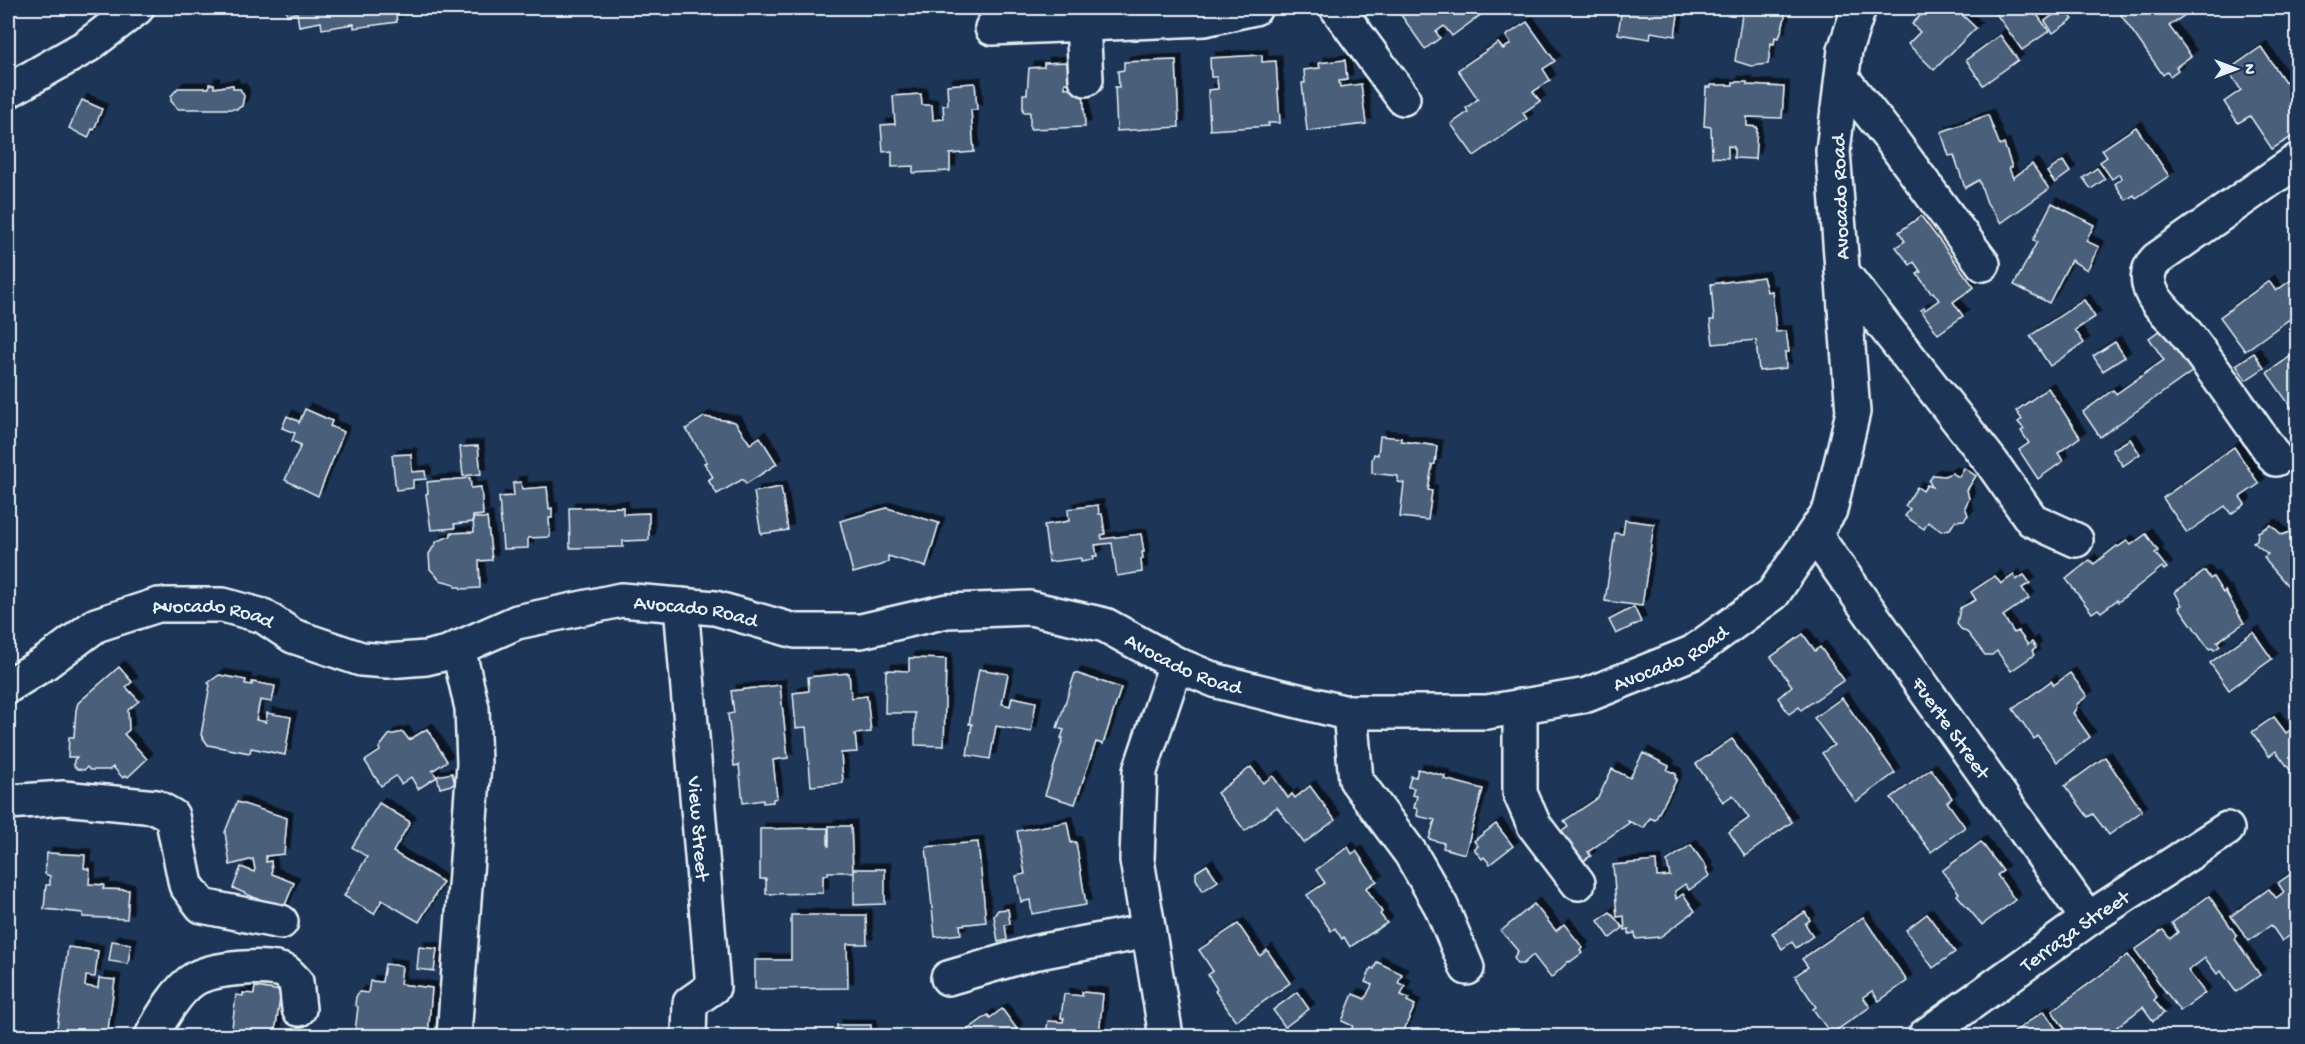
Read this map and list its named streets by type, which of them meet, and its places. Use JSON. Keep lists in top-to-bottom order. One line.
{"streets":{"street":["Avocado Road","Fuerte Street","View Street","Terraza Street"]},"crossings":[["Avocado Road","Fuerte Street"],["Avocado Road","View Street"],["Fuerte Street","Terraza Street"]],"north":"right"}
